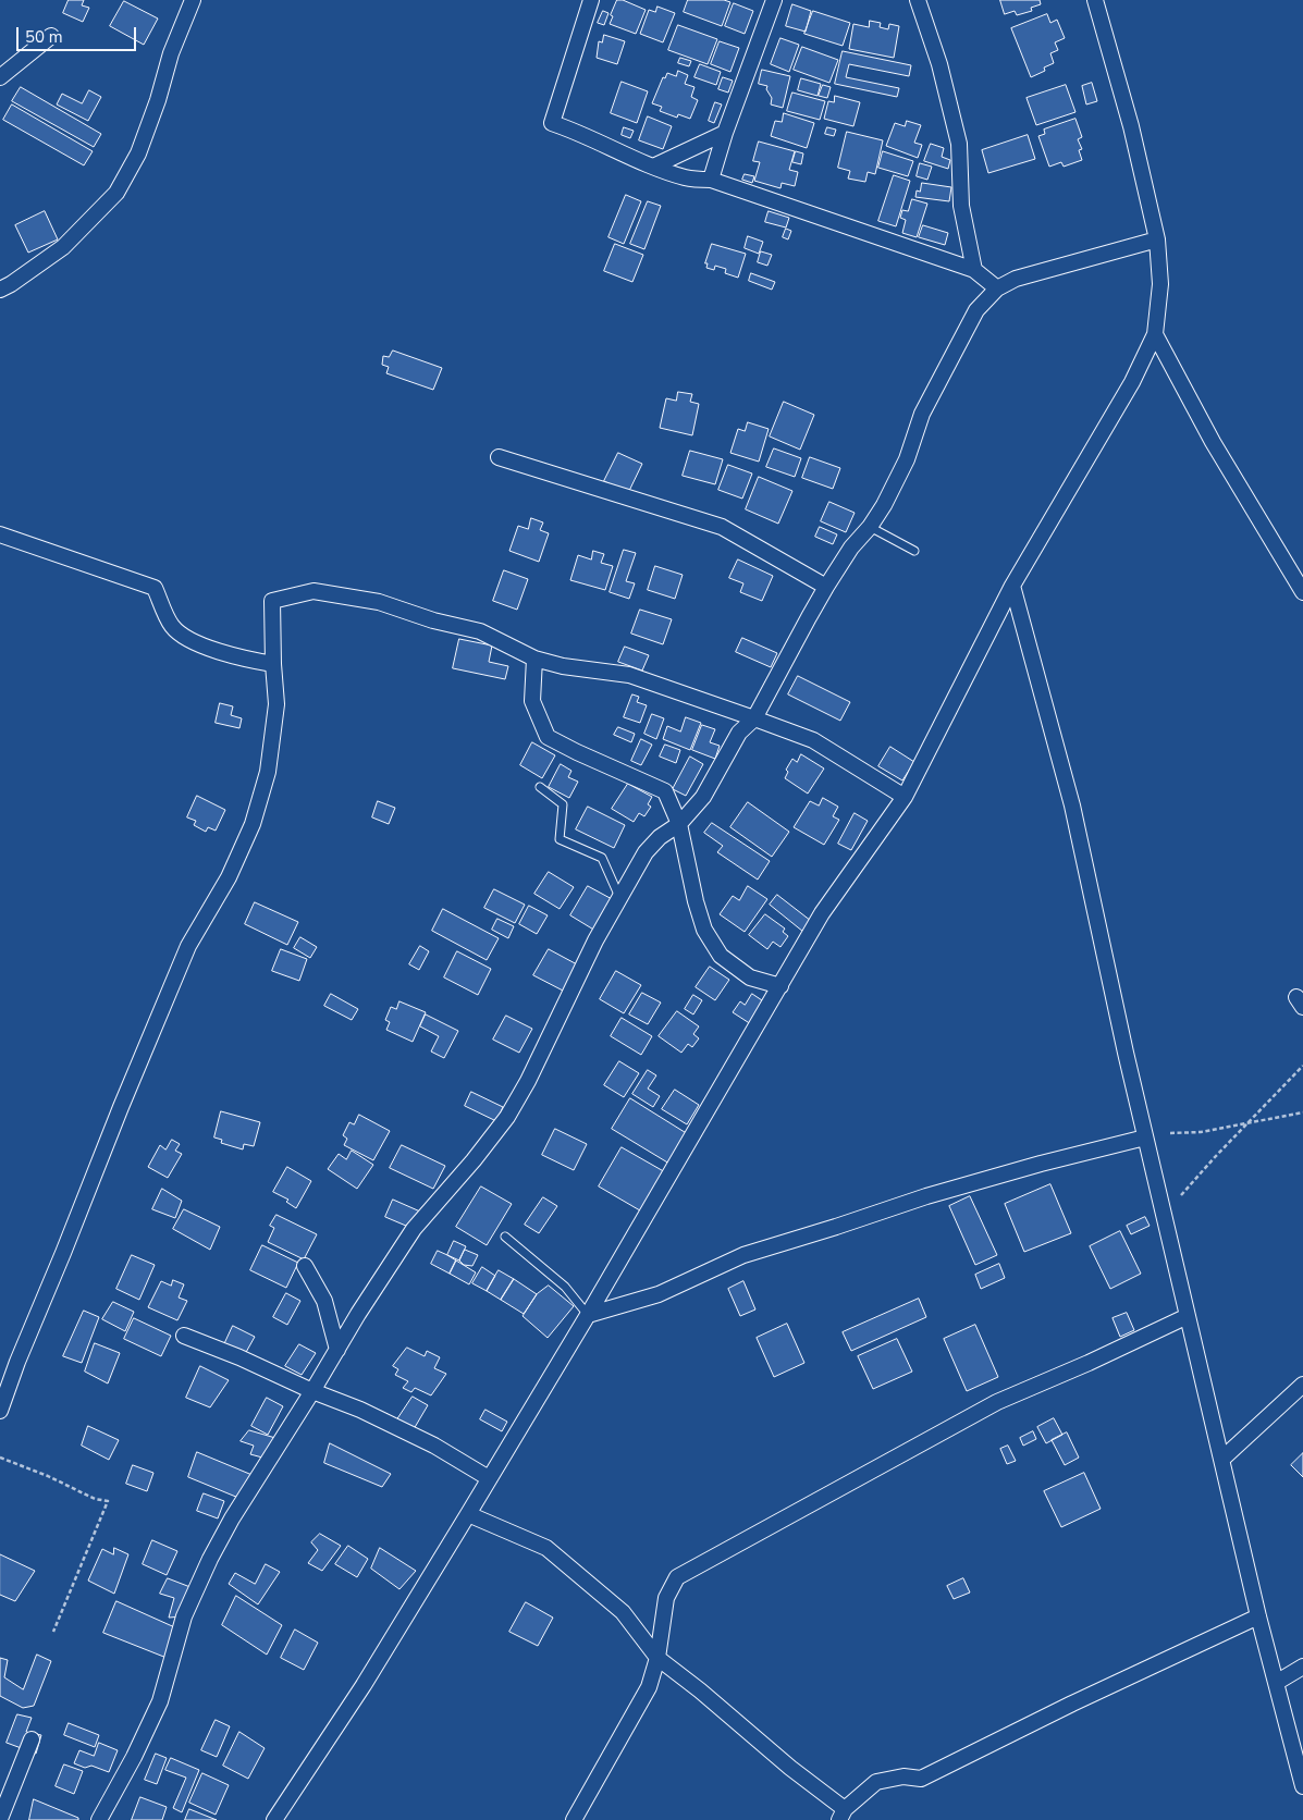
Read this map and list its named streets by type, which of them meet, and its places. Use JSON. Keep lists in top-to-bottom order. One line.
{"scale_bar":"50 m"}
